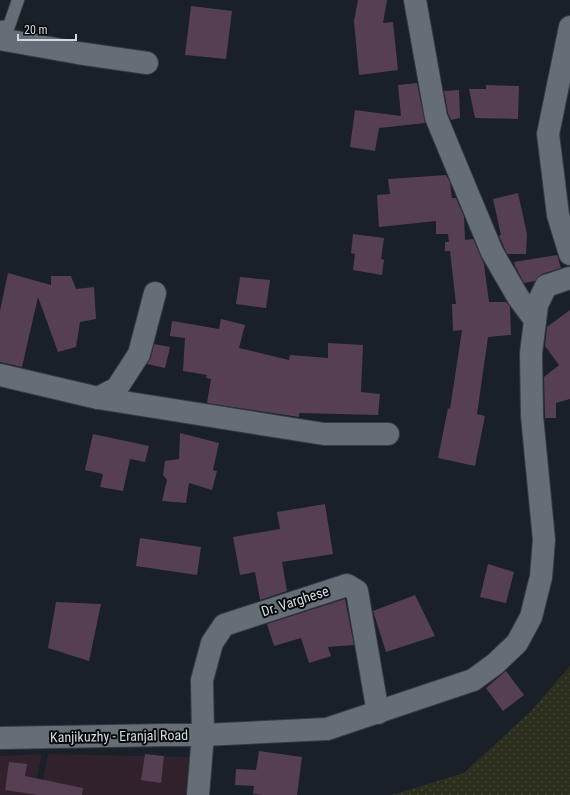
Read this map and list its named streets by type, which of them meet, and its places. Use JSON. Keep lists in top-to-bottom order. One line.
{"streets":{"street":["Dr. Varghese","Kanjikuzhy - Eranjal Road"]},"crossings":[["Dr. Varghese","Kanjikuzhy - Eranjal Road"]],"scale_bar":"20 m"}
